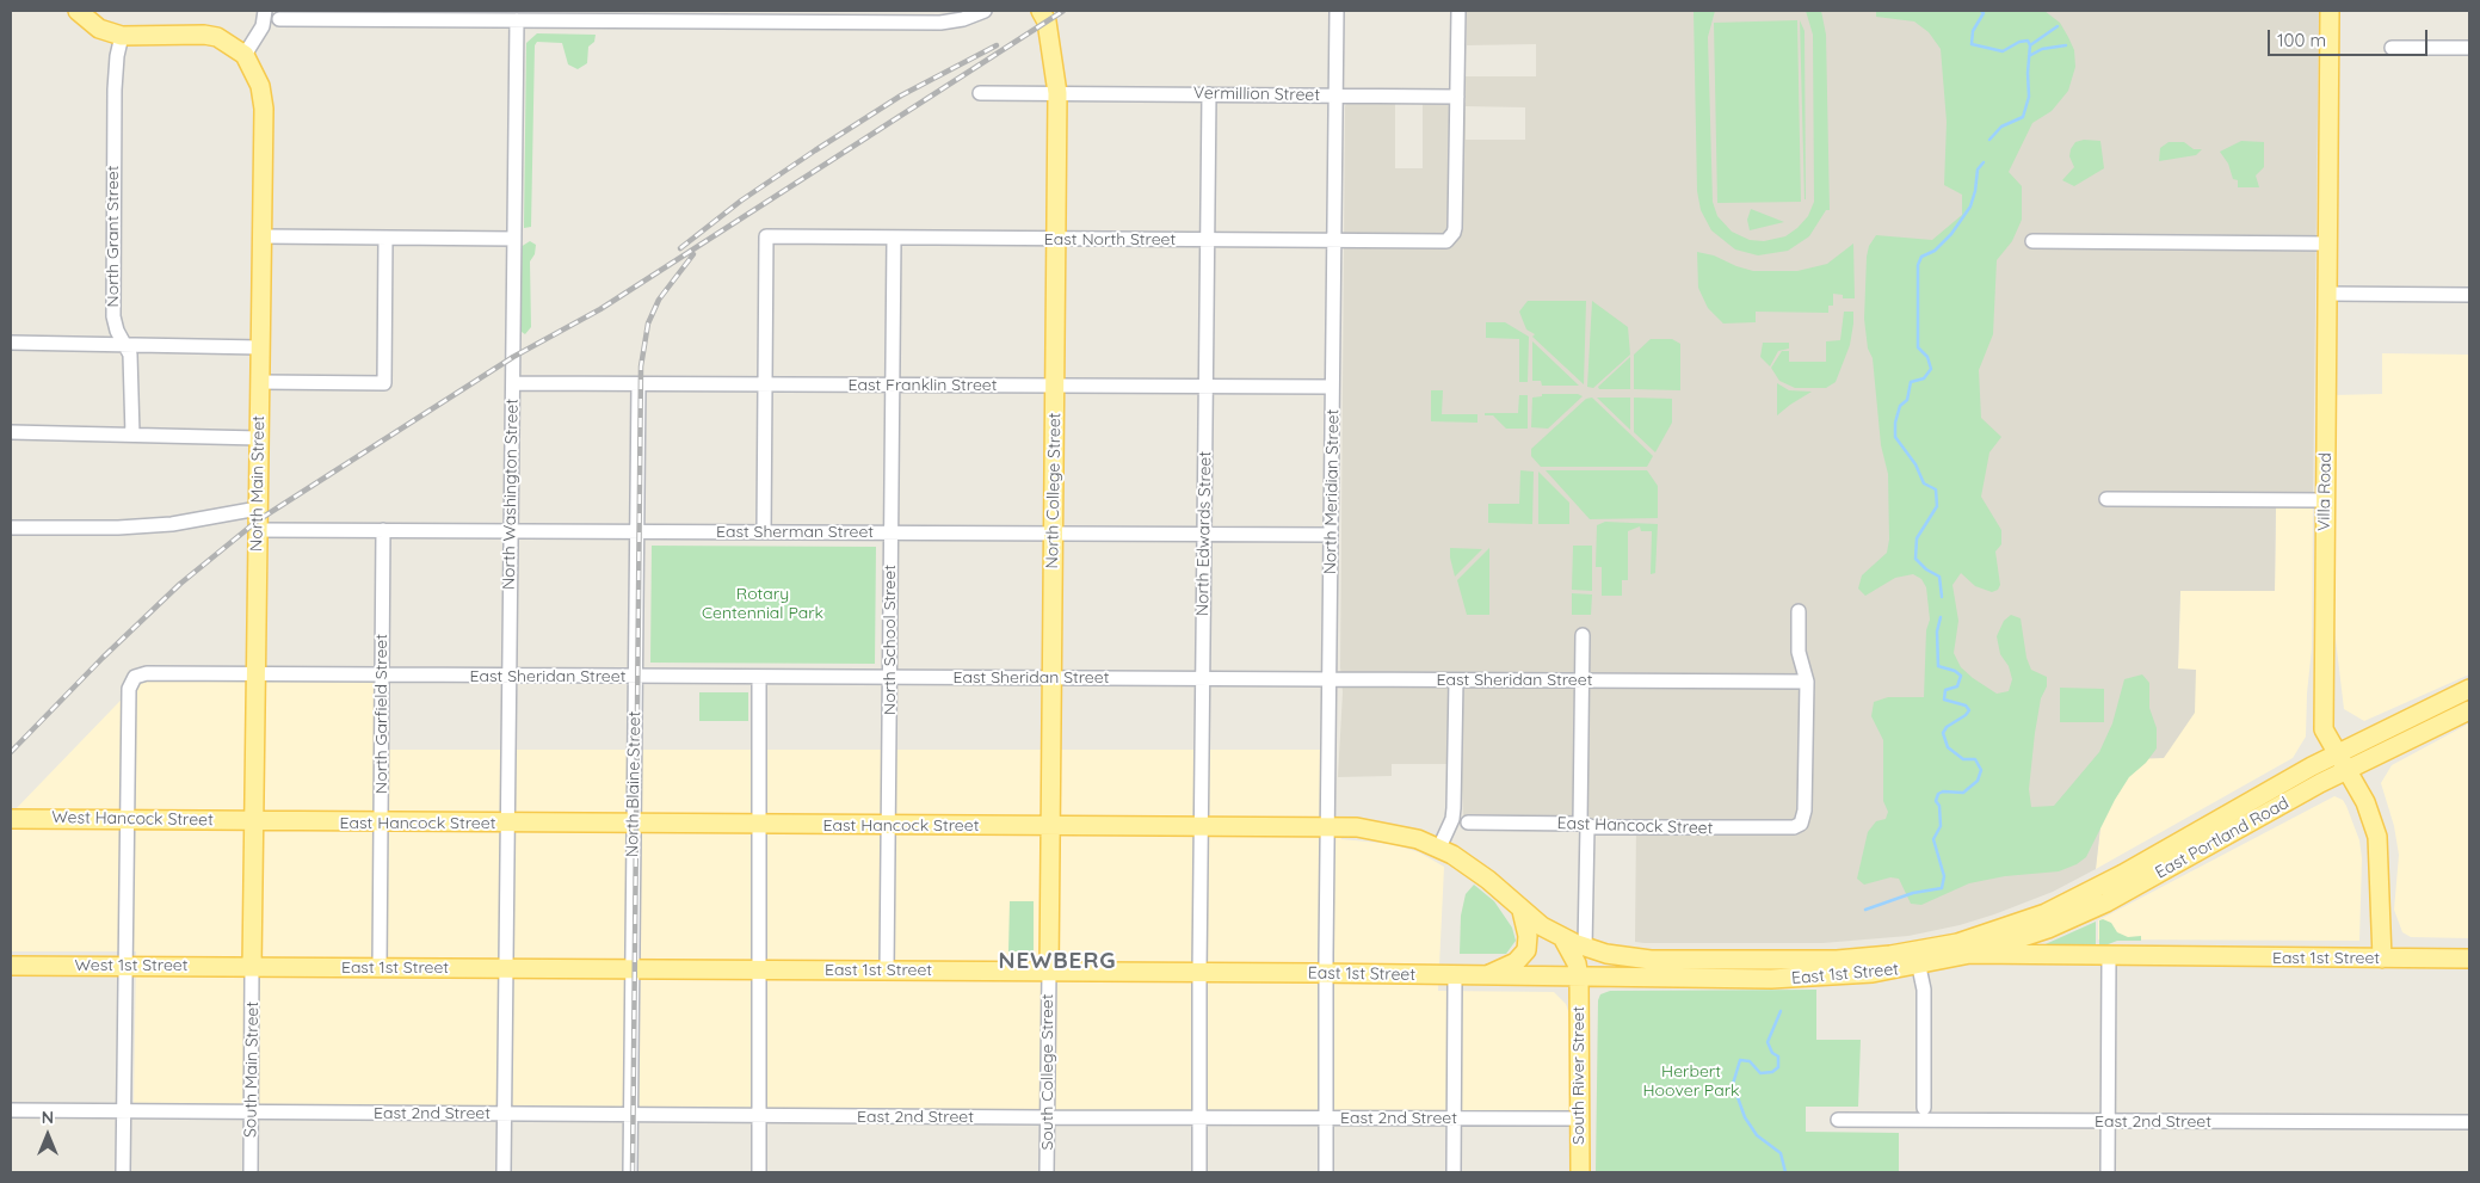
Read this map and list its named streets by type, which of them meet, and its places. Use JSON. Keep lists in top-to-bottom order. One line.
{"streets":{"main road":["North Main Street","North College Street","Villa Road","West Hancock Street","East Hancock Street","East Portland Road","East 1st Street","West 1st Street","South River Street"],"street":["Vermillion Street","North Grant Street","East North Street","East Franklin Street","North Meridian Street","North Washington Street","East Sherman Street","North Edwards Street","North School Street","East Sheridan Street","North Garfield Street","North Blaine Street","South Main Street","South College Street","East 2nd Street"]},"crossings":[["Vermillion Street","East North Street"],["Vermillion Street","North College Street"],["Vermillion Street","North Meridian Street"],["Vermillion Street","North Edwards Street"],["East North Street","East Franklin Street"],["East North Street","North College Street"],["East North Street","North Meridian Street"],["East North Street","North Edwards Street"],["East North Street","North School Street"],["East Franklin Street","North College Street"],["East Franklin Street","North Meridian Street"],["East Franklin Street","North Washington Street"],["East Franklin Street","North Edwards Street"],["East Franklin Street","North School Street"],["East Franklin Street","North Blaine Street"],["North Main Street","East Sherman Street"],["North Main Street","East Sheridan Street"],["North Main Street","West Hancock Street"],["North Main Street","East Hancock Street"],["North Main Street","East 1st Street"],["North Main Street","West 1st Street"],["North Main Street","South Main Street"],["North College Street","East Sherman Street"],["North College Street","East Sheridan Street"],["North College Street","East Hancock Street"],["North College Street","East 1st Street"],["North College Street","South College Street"],["North Meridian Street","East Sherman Street"],["North Meridian Street","East Sheridan Street"],["North Meridian Street","East Hancock Street"],["North Meridian Street","East 1st Street"],["North Meridian Street","East 2nd Street"],["Villa Road","East Portland Road"],["Villa Road","East 1st Street"],["North Washington Street","East Sherman Street"],["North Washington Street","East Sheridan Street"],["North Washington Street","East Hancock Street"],["North Washington Street","East 1st Street"],["North Washington Street","East 2nd Street"],["East Sherman Street","North Edwards Street"],["East Sherman Street","North School Street"],["East Sherman Street","North Garfield Street"],["East Sherman Street","North Blaine Street"],["North Edwards Street","East Sheridan Street"],["North Edwards Street","East Hancock Street"],["North Edwards Street","East 1st Street"],["North Edwards Street","East 2nd Street"],["North School Street","East Sheridan Street"],["North School Street","East Hancock Street"],["North School Street","East 1st Street"],["East Sheridan Street","North Garfield Street"],["East Sheridan Street","North Blaine Street"],["East Sheridan Street","West Hancock Street"],["East Sheridan Street","East Hancock Street"],["North Garfield Street","East Hancock Street"],["North Garfield Street","East 1st Street"],["North Blaine Street","East Hancock Street"],["North Blaine Street","East 1st Street"],["North Blaine Street","East 2nd Street"],["West Hancock Street","East Hancock Street"],["East Hancock Street","East 1st Street"],["East Portland Road","East 1st Street"],["East 1st Street","West 1st Street"],["East 1st Street","South Main Street"],["East 1st Street","South College Street"],["East 1st Street","South River Street"],["West 1st Street","South Main Street"],["South Main Street","East 2nd Street"],["South College Street","East 2nd Street"],["South River Street","East 2nd Street"]],"districts":["NEWBERG"],"parks":["Rotary Centennial Park","Herbert Hoover Park"],"scale_bar":"100 m","north":"top"}
